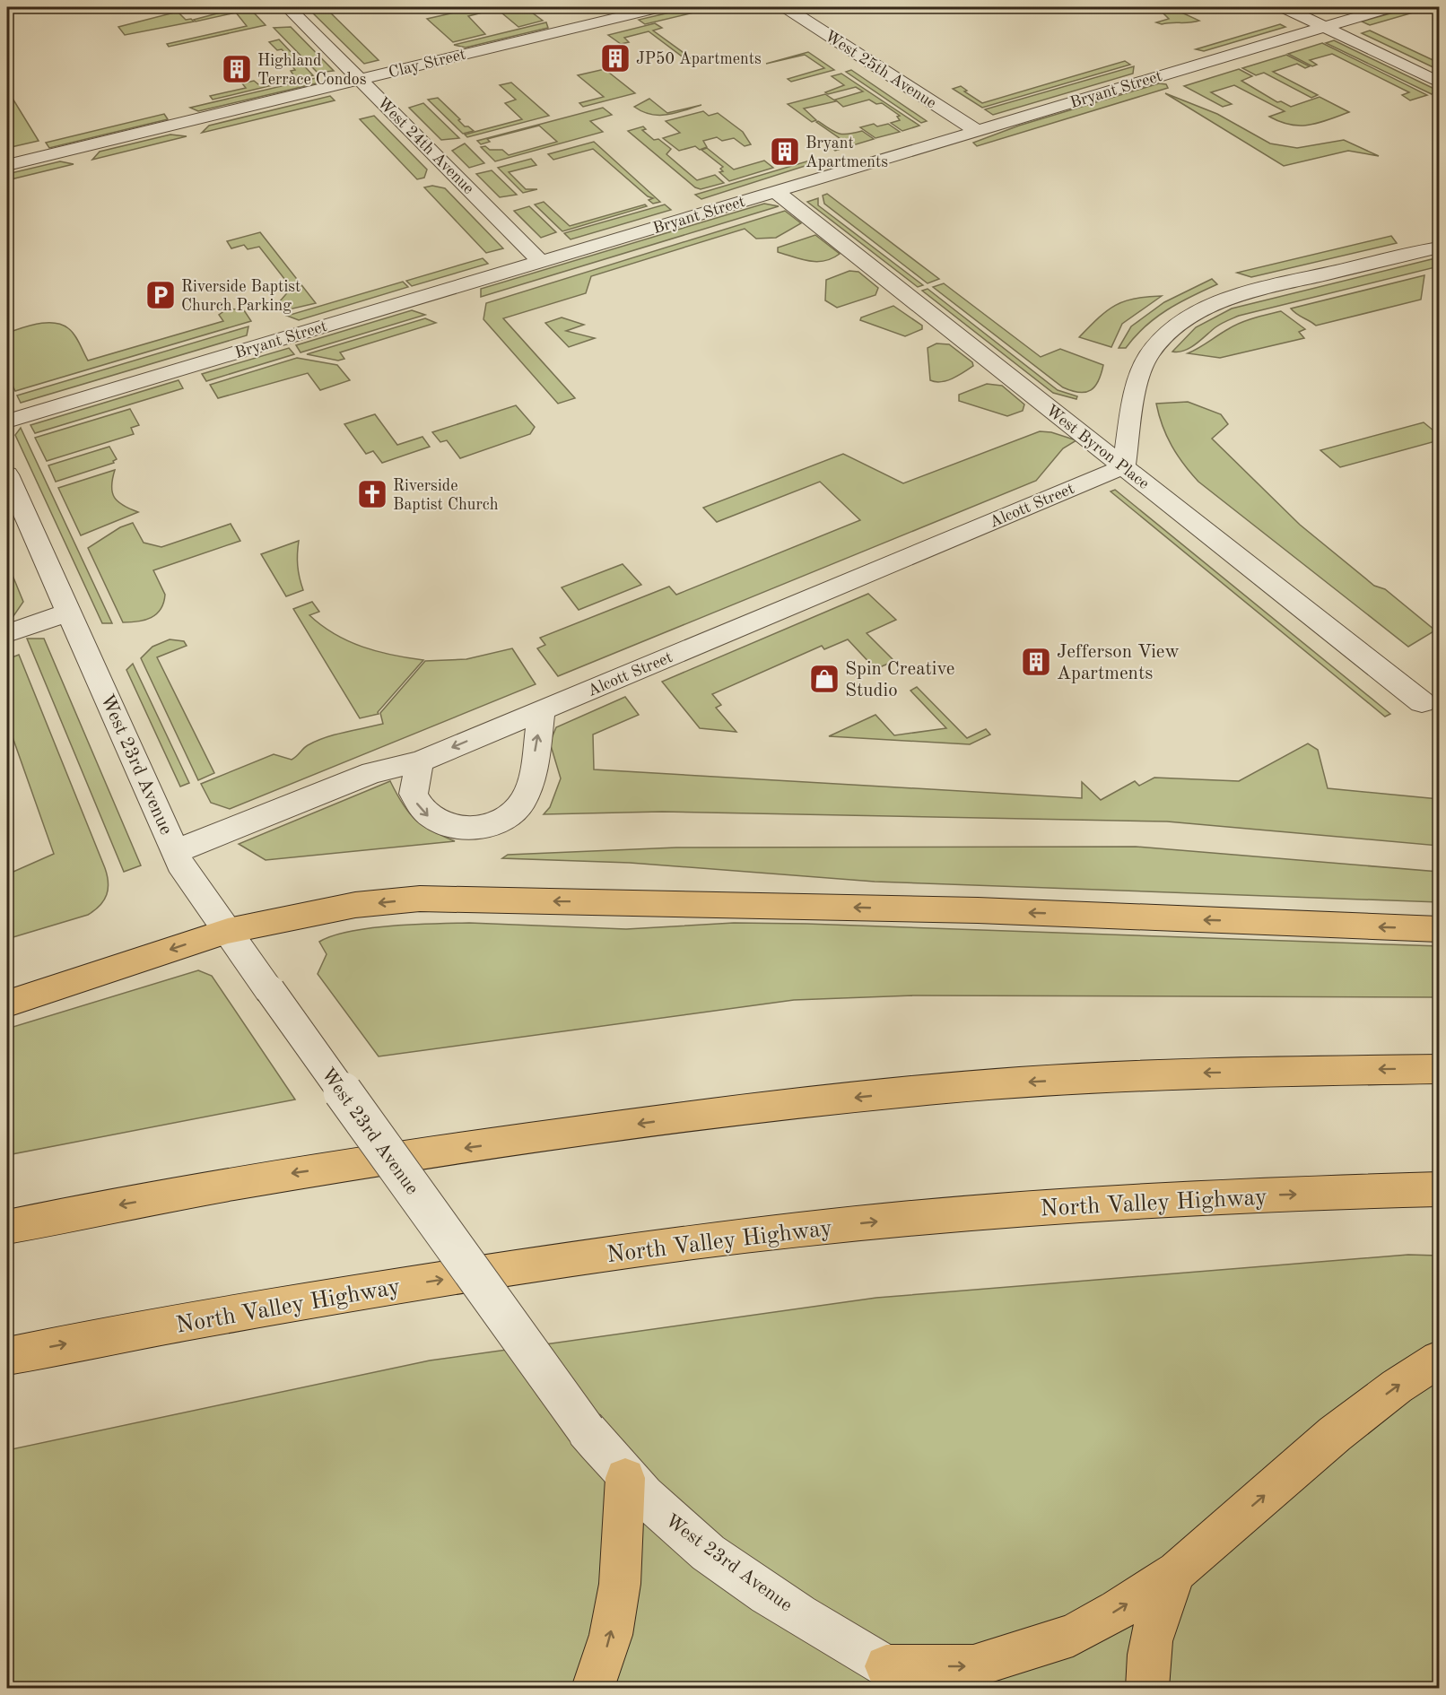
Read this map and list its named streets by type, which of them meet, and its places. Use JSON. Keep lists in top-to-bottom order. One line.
{"streets":{"highway":["North Valley Highway"],"street":["Clay Street","West 25th Avenue","Bryant Street","West 24th Avenue","West Byron Place","Alcott Street","West 23rd Avenue"]},"crossings":[["Clay Street","West 24th Avenue"],["West 25th Avenue","Bryant Street"],["Bryant Street","West 24th Avenue"],["Bryant Street","West Byron Place"],["West Byron Place","Alcott Street"],["Alcott Street","West 23rd Avenue"]],"places":{"building":["JP50 Apartments","Highland Terrace Condos","Bryant Apartments","Jefferson View Apartments"],"parking":["Riverside Baptist Church Parking"],"church":["Riverside Baptist Church"],"shop":["Spin Creative Studio"]}}
